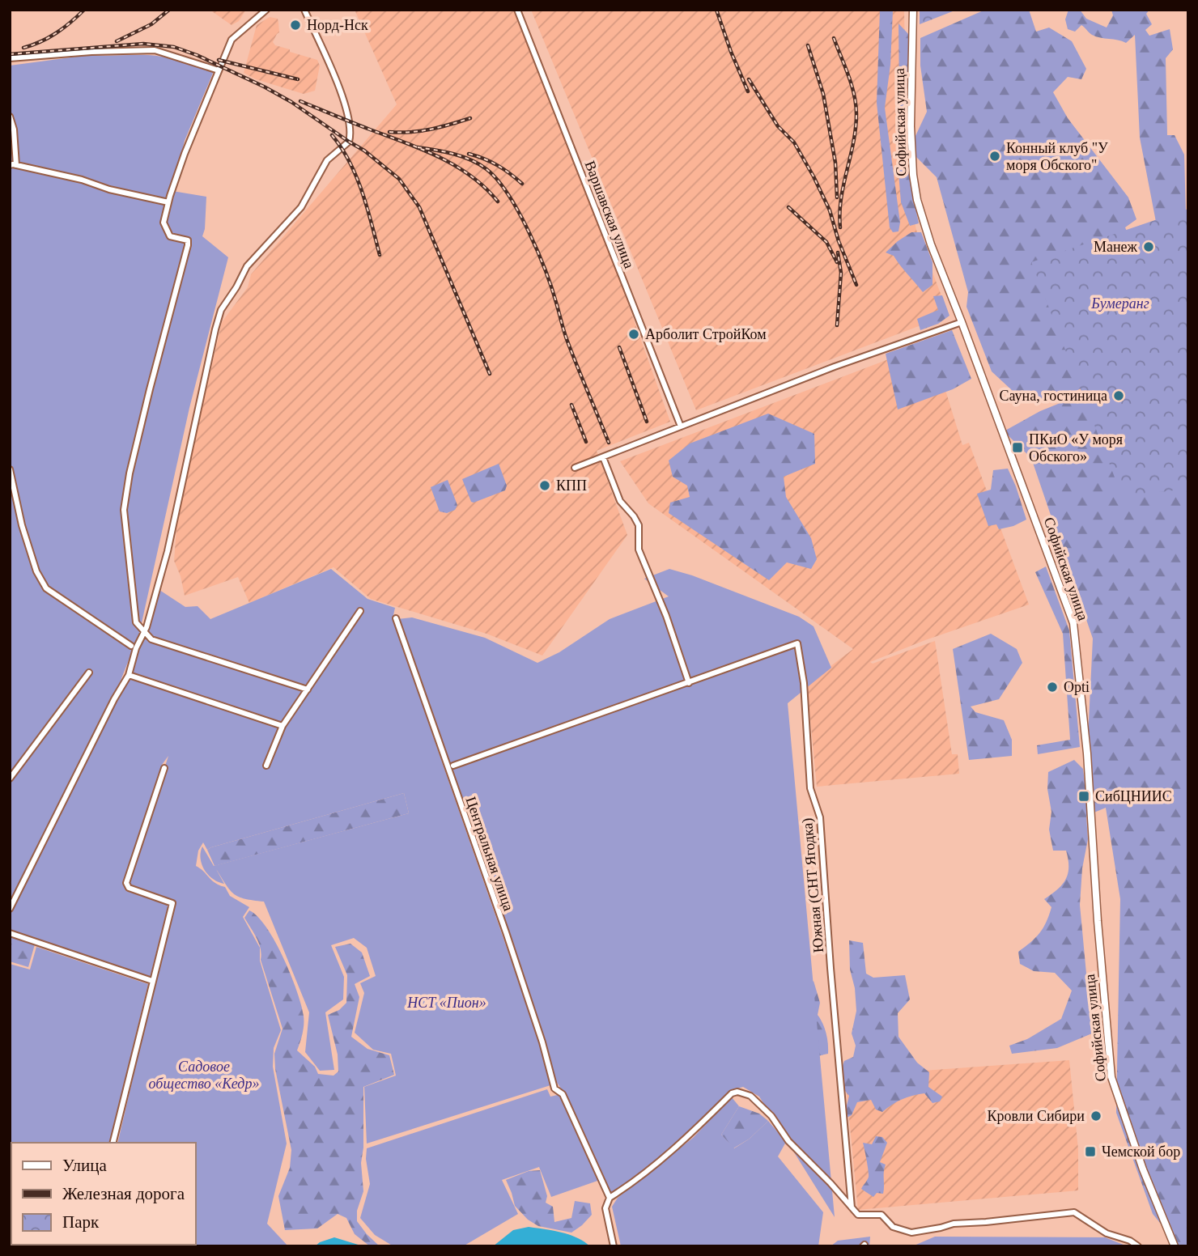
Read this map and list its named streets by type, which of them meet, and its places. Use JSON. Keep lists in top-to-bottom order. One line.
{"streets":{"main road":["Софийская улица"],"street":["Варшавская улица","Центральная улица","Южная (СНТ Ягодка)"]},"parks":["Бумеранг","НСТ «Пион»","Садовое общество «Кедр»"],"places":{"other":["Норд-Нск","Конный клуб \"У моря Обского\"","Манеж","Арболит СтройКом","Сауна, гостиница","КПП","Opti","Кровли Сибири"],"transit":["ПКиО «У моря Обского»","СибЦНИИС","Чемской бор"]},"legend":["Улица","Железная дорога","Парк"]}
